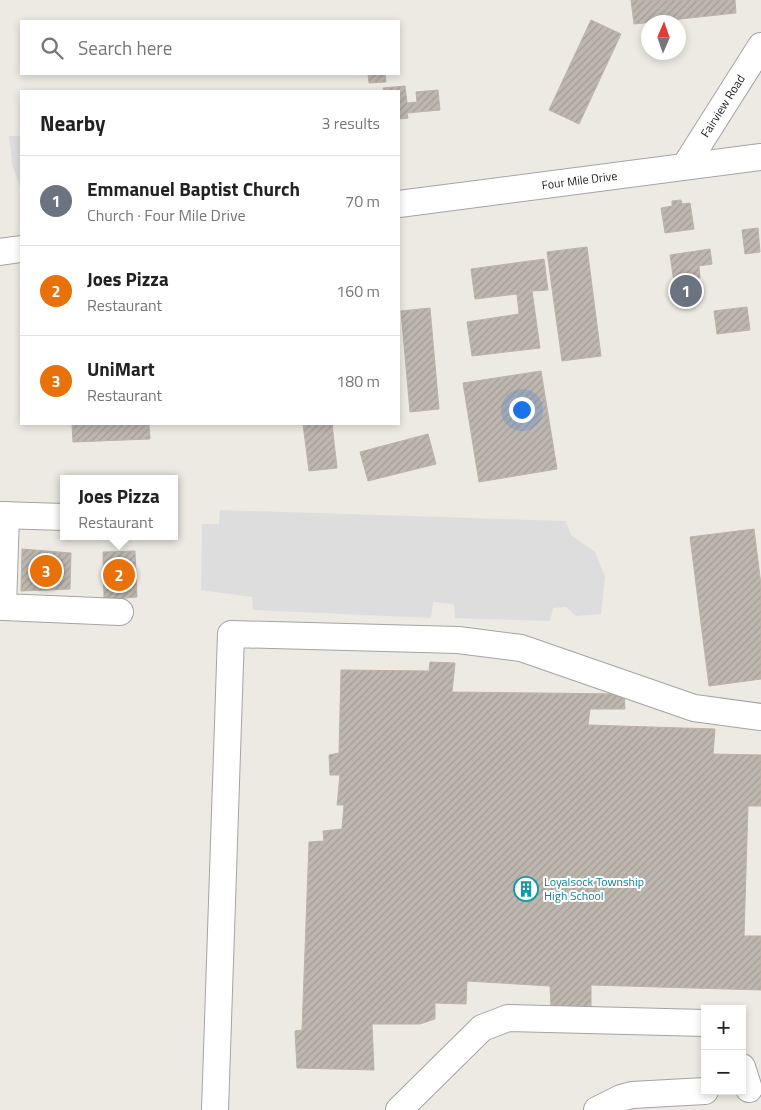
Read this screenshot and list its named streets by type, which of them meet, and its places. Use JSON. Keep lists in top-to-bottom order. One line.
{"streets":{"street":["Fairview Road","Four Mile Drive"]},"crossings":[["Fairview Road","Four Mile Drive"]],"places":{"building":["Loyalsock Township High School"]},"north":"top","page":{"search":"Search here","heading":["Nearby","3 results"],"list":[{"mark":"1","name":"Emmanuel Baptist Church","note":"Church · Four Mile Drive","value":"70 m"},{"mark":"2","name":"Joes Pizza","note":"Restaurant","value":"160 m"},{"mark":"3","name":"UniMart","note":"Restaurant","value":"180 m"}],"pins":["1","3","2"],"popup":["Joes Pizza","Restaurant"],"map_buttons":["+","−"]}}
